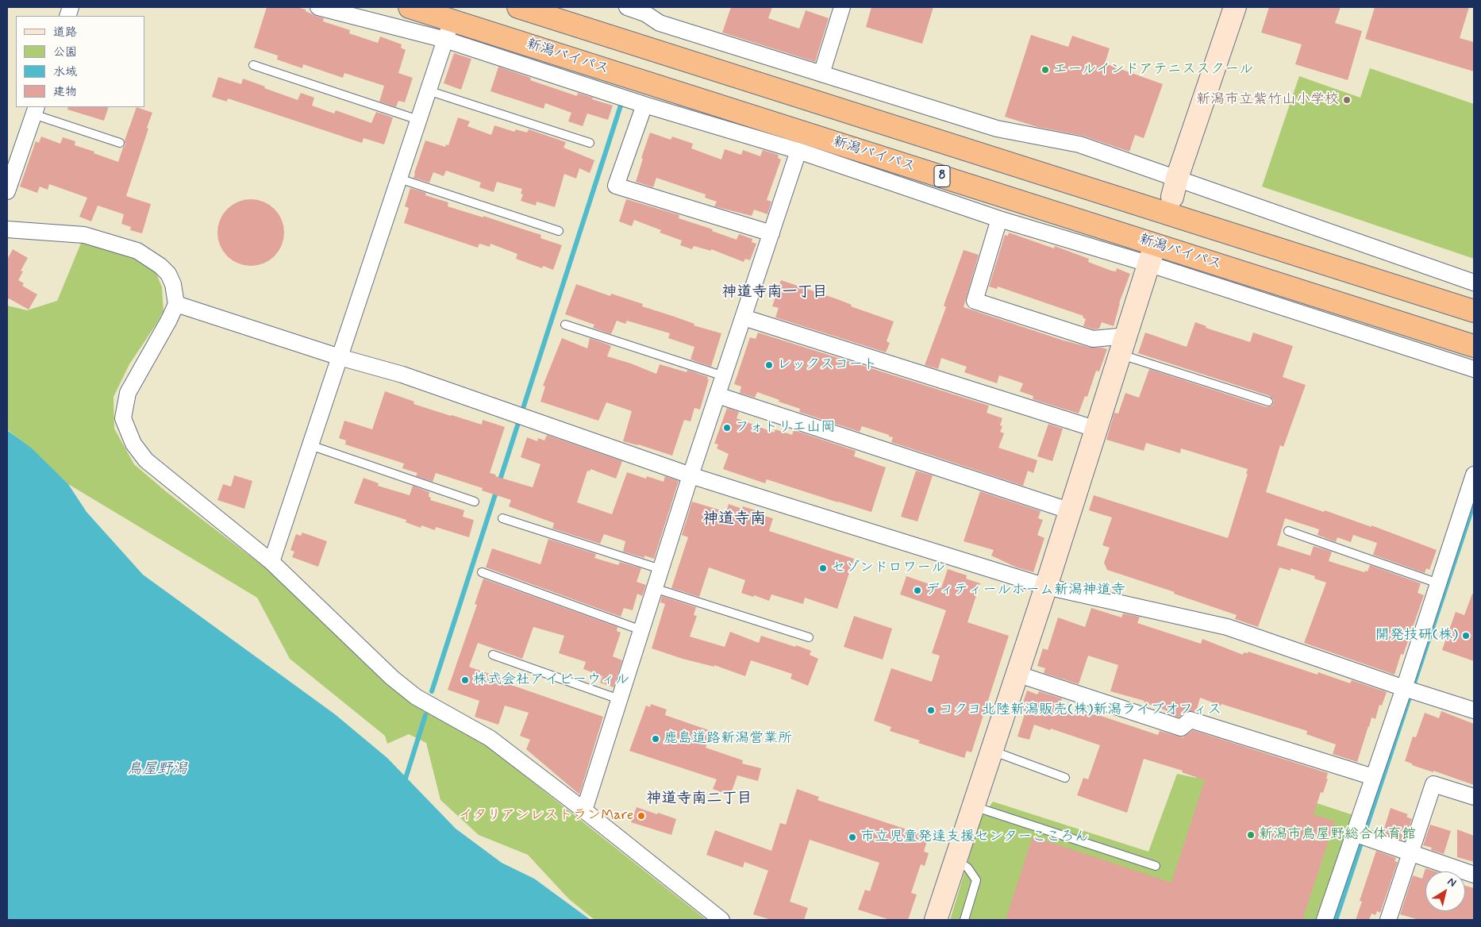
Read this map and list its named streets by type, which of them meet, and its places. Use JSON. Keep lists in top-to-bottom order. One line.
{"streets":{"highway":["新潟バイパス","8"]},"districts":["神道寺南一丁目","神道寺南","神道寺南二丁目"],"water":["鳥屋野潟"],"places":["エールインドアテニススクール","新潟市立紫竹山小学校","レックスコート","フォトリエ山岡","セゾンドロワール","ディティールホーム新潟神道寺","開発技研(株)","株式会社アイビーウィル","コクヨ北陸新潟販売(株)新潟ライブオフィス","鹿島道路新潟営業所","イタリアンレストランMare","新潟市鳥屋野総合体育館","市立児童発達支援センターこころん"],"legend":["道路","公園","水域","建物"],"north":"top right"}
